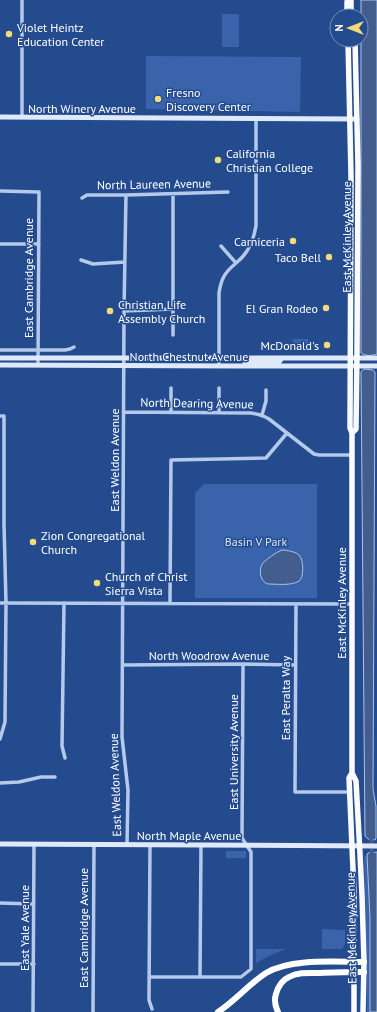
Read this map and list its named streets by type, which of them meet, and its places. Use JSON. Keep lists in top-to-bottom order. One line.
{"streets":{"main road":["North Winery Avenue","East McKinley Avenue","North Chestnut Avenue","North Maple Avenue"],"street":["North Laureen Avenue","East Cambridge Avenue","North Dearing Avenue","East Weldon Avenue","North Woodrow Avenue","East Peralta Way","East University Avenue","East Yale Avenue"]},"crossings":[["North Winery Avenue","East McKinley Avenue"],["North Laureen Avenue","East Weldon Avenue"],["East McKinley Avenue","North Chestnut Avenue"],["East McKinley Avenue","North Dearing Avenue"],["East McKinley Avenue","East Peralta Way"],["East McKinley Avenue","North Maple Avenue"],["East Cambridge Avenue","North Chestnut Avenue"],["East Cambridge Avenue","North Maple Avenue"],["North Chestnut Avenue","East Weldon Avenue"],["North Dearing Avenue","East Weldon Avenue"],["East Weldon Avenue","North Woodrow Avenue"],["East Weldon Avenue","North Maple Avenue"],["North Woodrow Avenue","East Peralta Way"],["North Woodrow Avenue","East University Avenue"],["East University Avenue","North Maple Avenue"],["North Maple Avenue","East Yale Avenue"]],"parks":["Basin V Park"],"places":["Violet Heintz Education Center","Fresno Discovery Center","California Christian College","Carniceria","Taco Bell","El Gran Rodeo","Christian Life Assembly Church","McDonald's","Zion Congregational Church","Church of Christ Sierra Vista"],"north":"left"}
